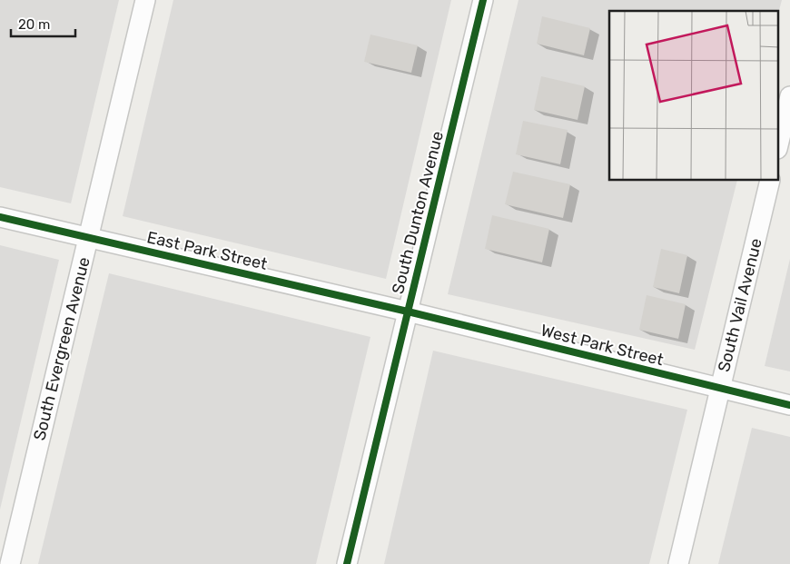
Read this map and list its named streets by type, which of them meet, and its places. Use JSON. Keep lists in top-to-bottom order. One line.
{"streets":{"street":["South Dunton Avenue","East Park Street","South Vail Avenue","West Park Street","South Evergreen Avenue"]},"crossings":[["South Dunton Avenue","East Park Street"],["South Dunton Avenue","West Park Street"],["East Park Street","West Park Street"],["East Park Street","South Evergreen Avenue"],["South Vail Avenue","West Park Street"]],"scale_bar":"20 m"}
